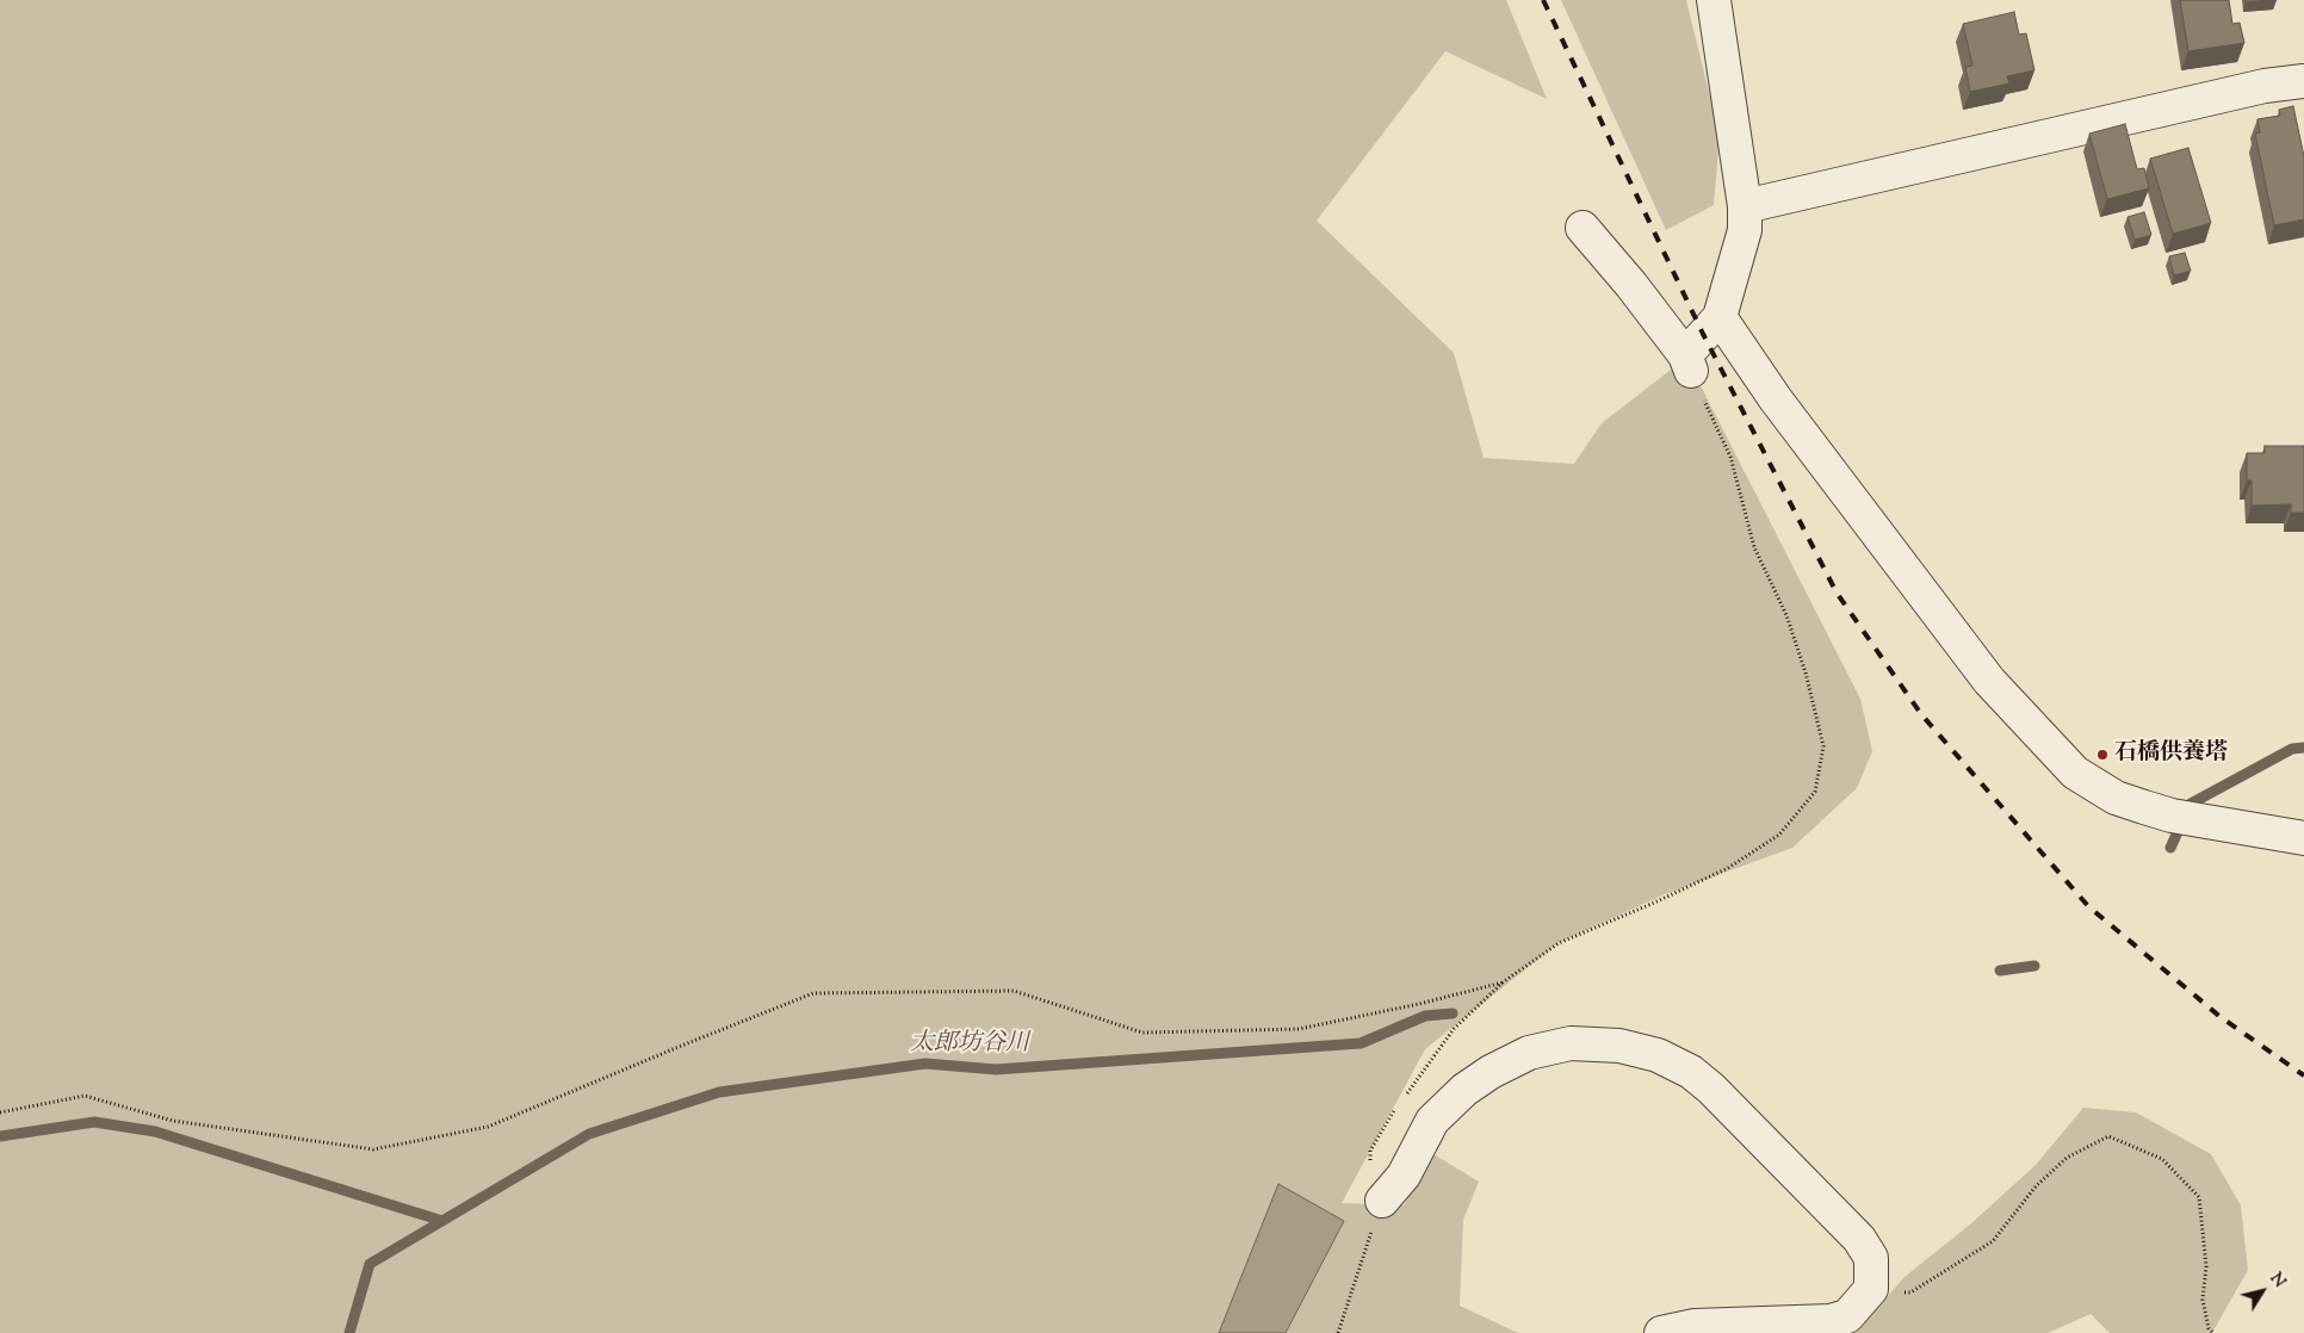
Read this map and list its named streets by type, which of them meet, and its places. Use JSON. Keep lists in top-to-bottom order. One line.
{"water":["太郎坊谷川"],"places":["石橋供養塔"],"north":"top right"}
